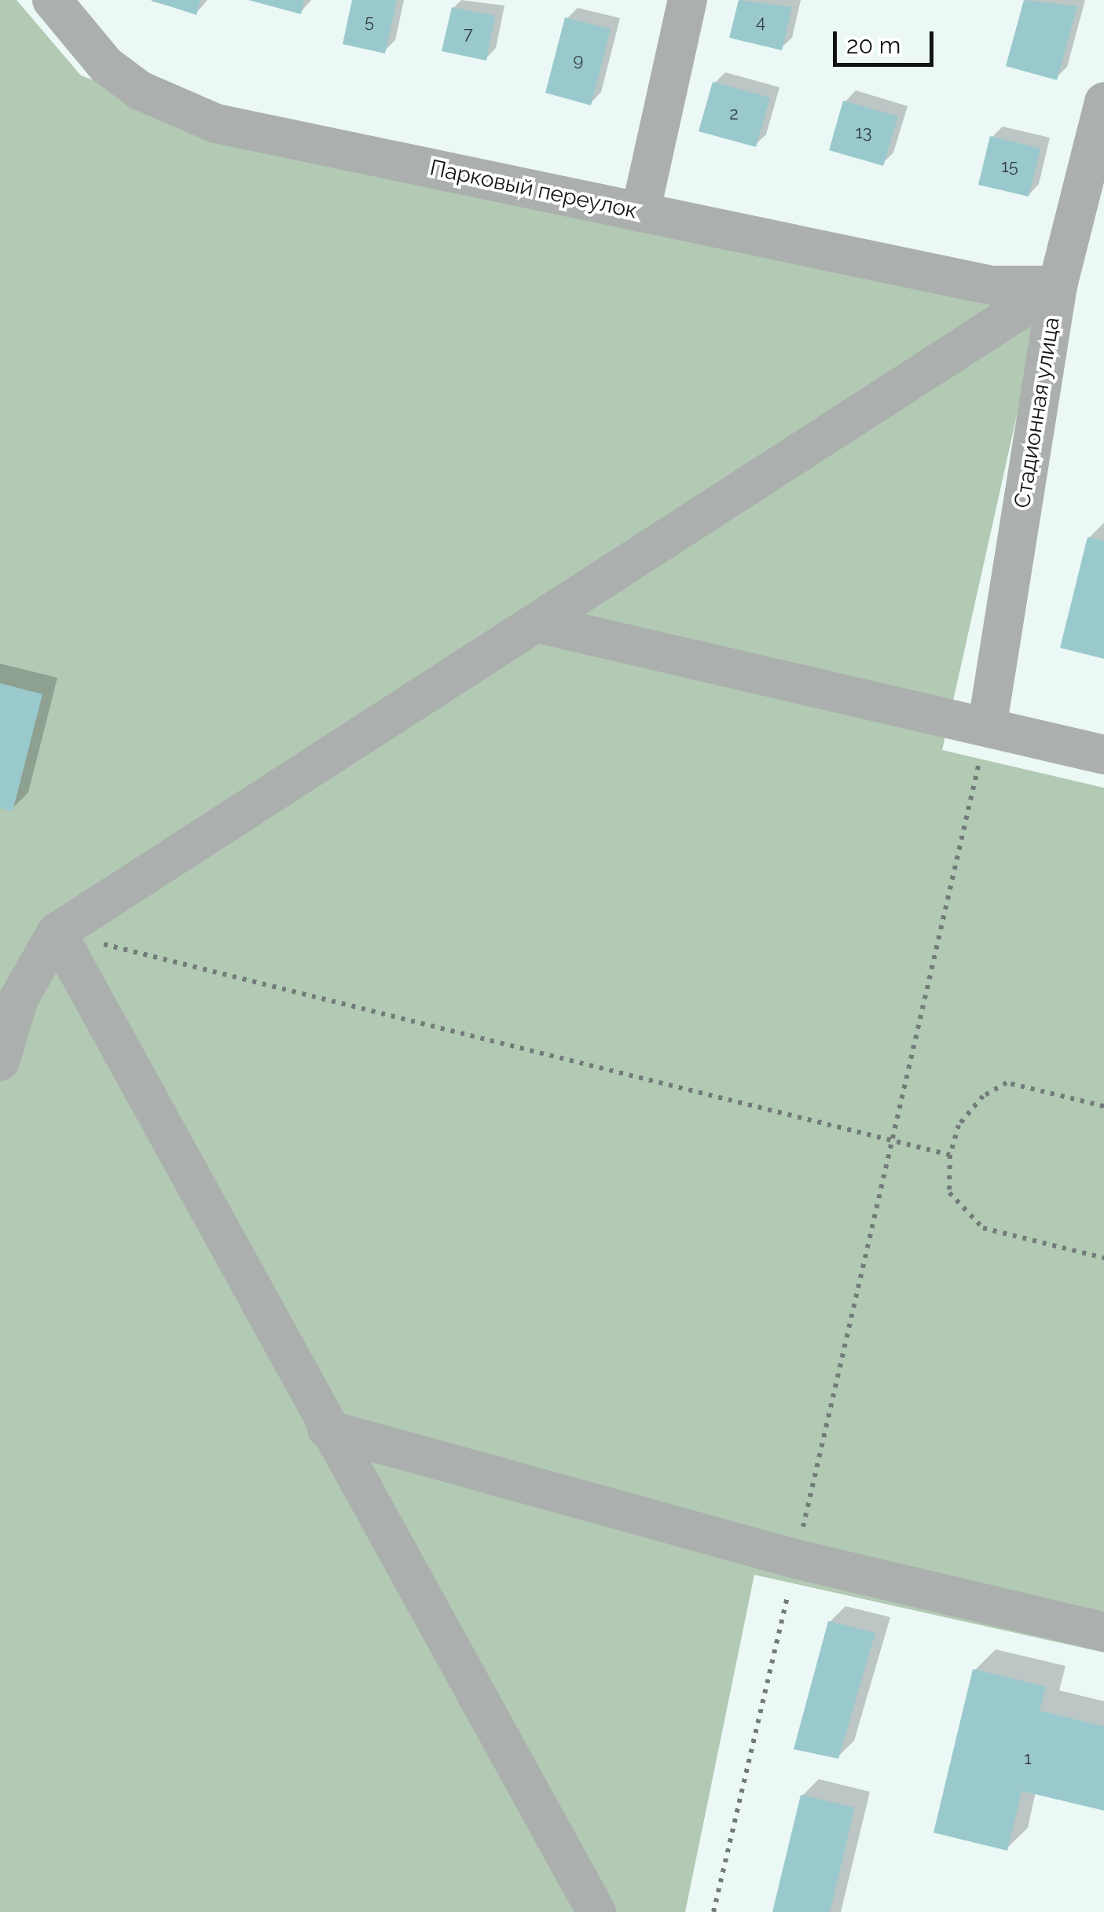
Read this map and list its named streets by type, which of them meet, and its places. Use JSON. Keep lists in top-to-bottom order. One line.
{"streets":{"street":["Парковый переулок","Стадионная улица"]},"crossings":[["Парковый переулок","Стадионная улица"]],"house_numbers":["5","4","7","9","2","13","15","1"],"scale_bar":"20 m"}
